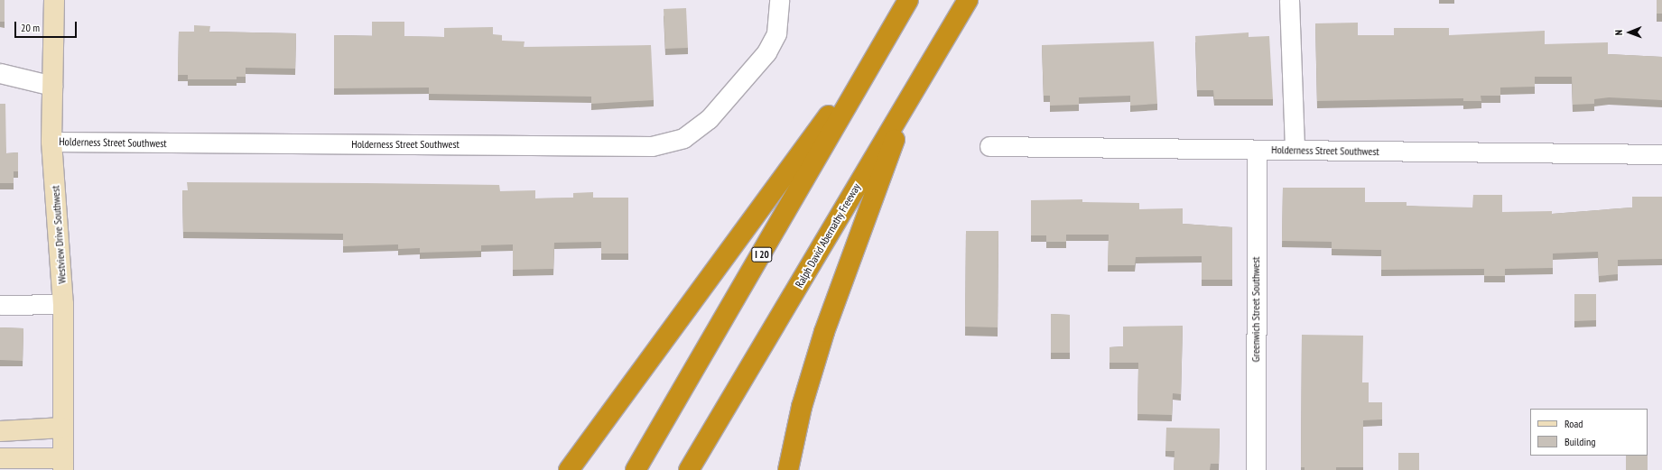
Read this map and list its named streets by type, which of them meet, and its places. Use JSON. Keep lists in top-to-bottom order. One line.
{"streets":{"highway":["Ralph David Abernathy Freeway","I 20"],"street":["Holderness Street Southwest","Westview Drive Southwest","Greenwich Street Southwest"]},"crossings":[["Holderness Street Southwest","Westview Drive Southwest"],["Holderness Street Southwest","Greenwich Street Southwest"]],"legend":["Road","Building"],"scale_bar":"20 m","north":"left"}
